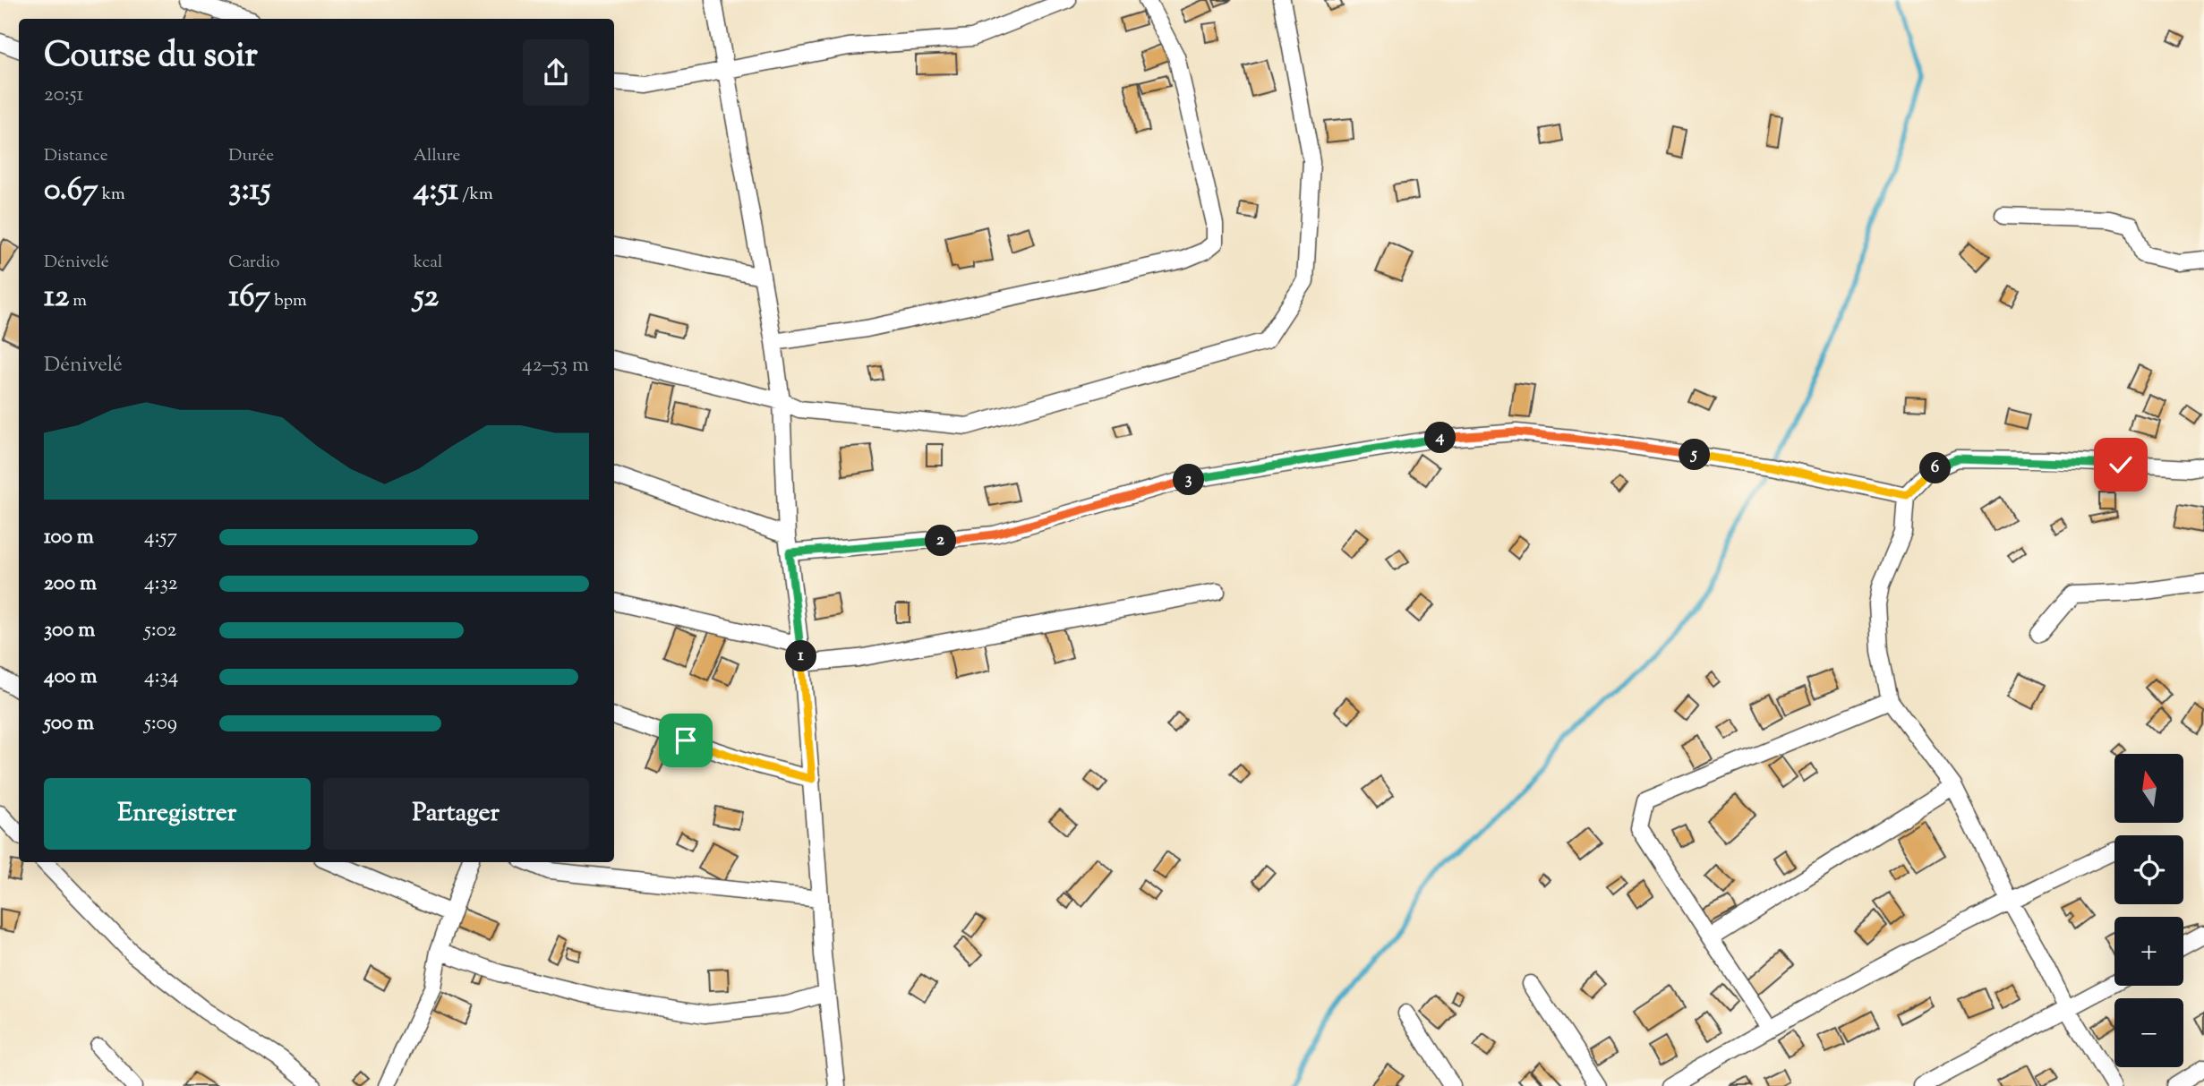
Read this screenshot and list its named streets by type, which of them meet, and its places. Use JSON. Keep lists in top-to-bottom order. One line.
{"north":"top","page":{"heading":["Course du soir","20:51"],"stats":[["Distance","0.67 km"],["Durée","3:15"],["Allure","4:51 /km"],["Dénivelé","12 m"],["Cardio","167 bpm"],["kcal","52"]],"chart":["Dénivelé","42–53 m"],"pins":["4","5","6","3","2","1"],"list":[{"name":"100 m","note":"4:57"},{"name":"200 m","note":"4:32"},{"name":"300 m","note":"5:02"},{"name":"400 m","note":"4:34"},{"name":"500 m","note":"5:09"}],"map_buttons":["+","−"],"buttons":["Enregistrer","Partager"]}}
